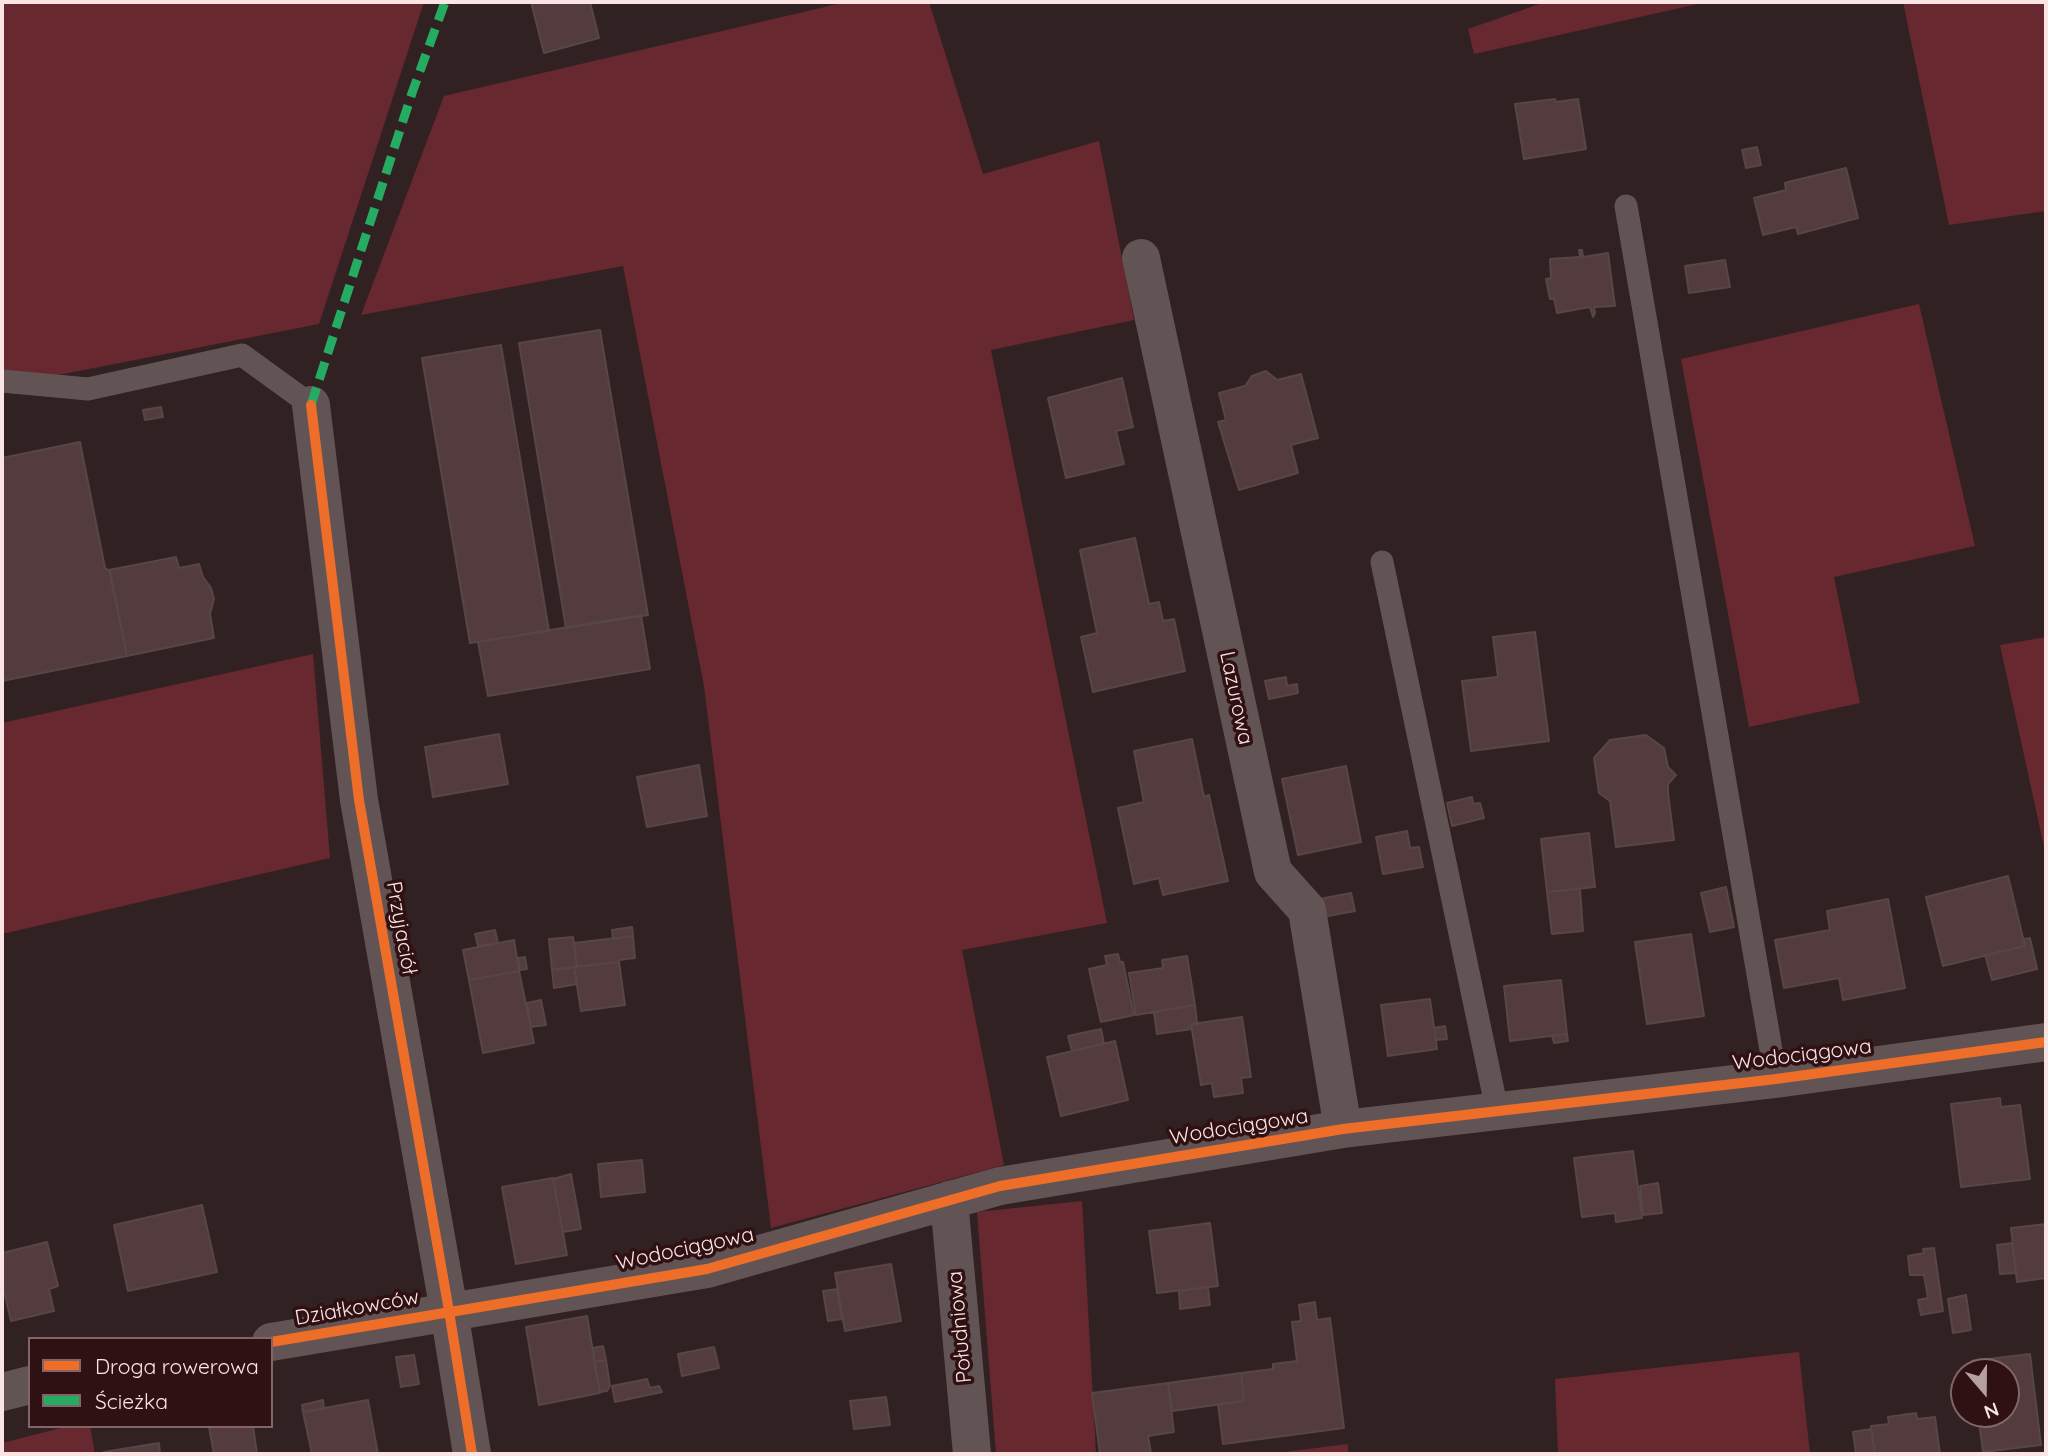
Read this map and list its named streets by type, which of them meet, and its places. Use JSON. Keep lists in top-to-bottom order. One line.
{"streets":{"street":["Lazurowa","Przyjaciół","Wodociągowa","Działkowców","Południowa"]},"crossings":[["Lazurowa","Wodociągowa"],["Przyjaciół","Wodociągowa"],["Przyjaciół","Działkowców"],["Wodociągowa","Działkowców"],["Wodociągowa","Południowa"]],"legend":["Droga rowerowa","Ścieżka"],"north":"bottom"}
